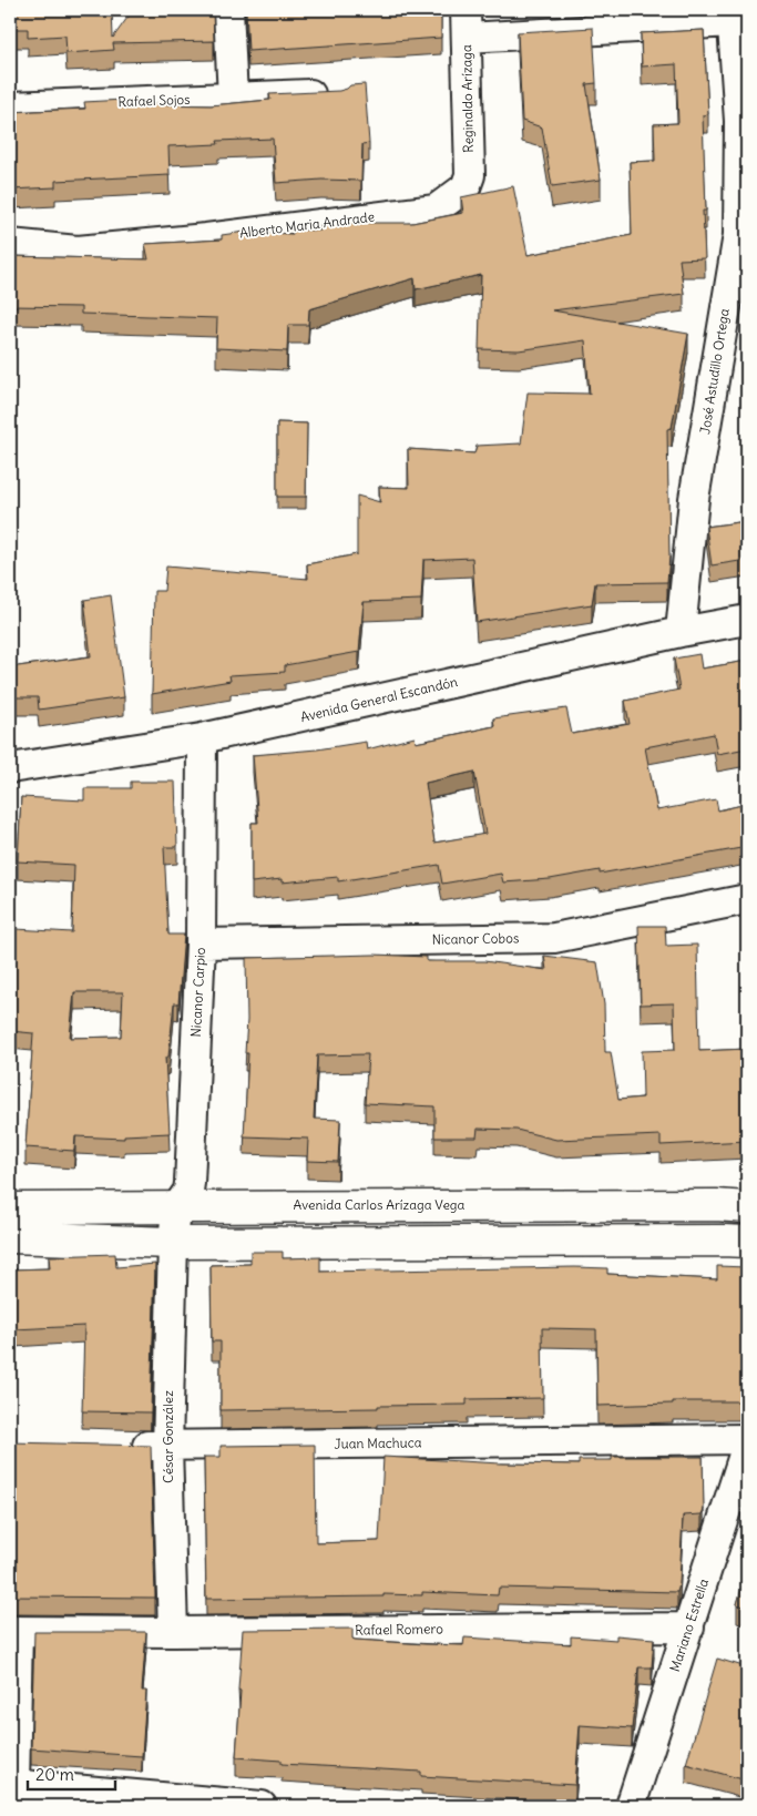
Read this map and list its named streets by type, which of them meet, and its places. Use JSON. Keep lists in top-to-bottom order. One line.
{"streets":{"street":["Reginaldo Arízaga","Rafael Sojos","Alberto Maria Andrade","José Astudillo Ortega","Avenida General Escandón","Nicanor Cobos","Nicanor Carpio","Avenida Carlos Arízaga Vega","César González","Juan Machuca","Mariano Estrella","Rafael Romero"]},"crossings":[["Reginaldo Arízaga","Alberto Maria Andrade"],["José Astudillo Ortega","Avenida General Escandón"],["Avenida General Escandón","Nicanor Carpio"],["Nicanor Cobos","Nicanor Carpio"],["Nicanor Carpio","Avenida Carlos Arízaga Vega"],["Nicanor Carpio","César González"],["César González","Juan Machuca"],["César González","Rafael Romero"],["Mariano Estrella","Rafael Romero"]],"scale_bar":"20 m"}
